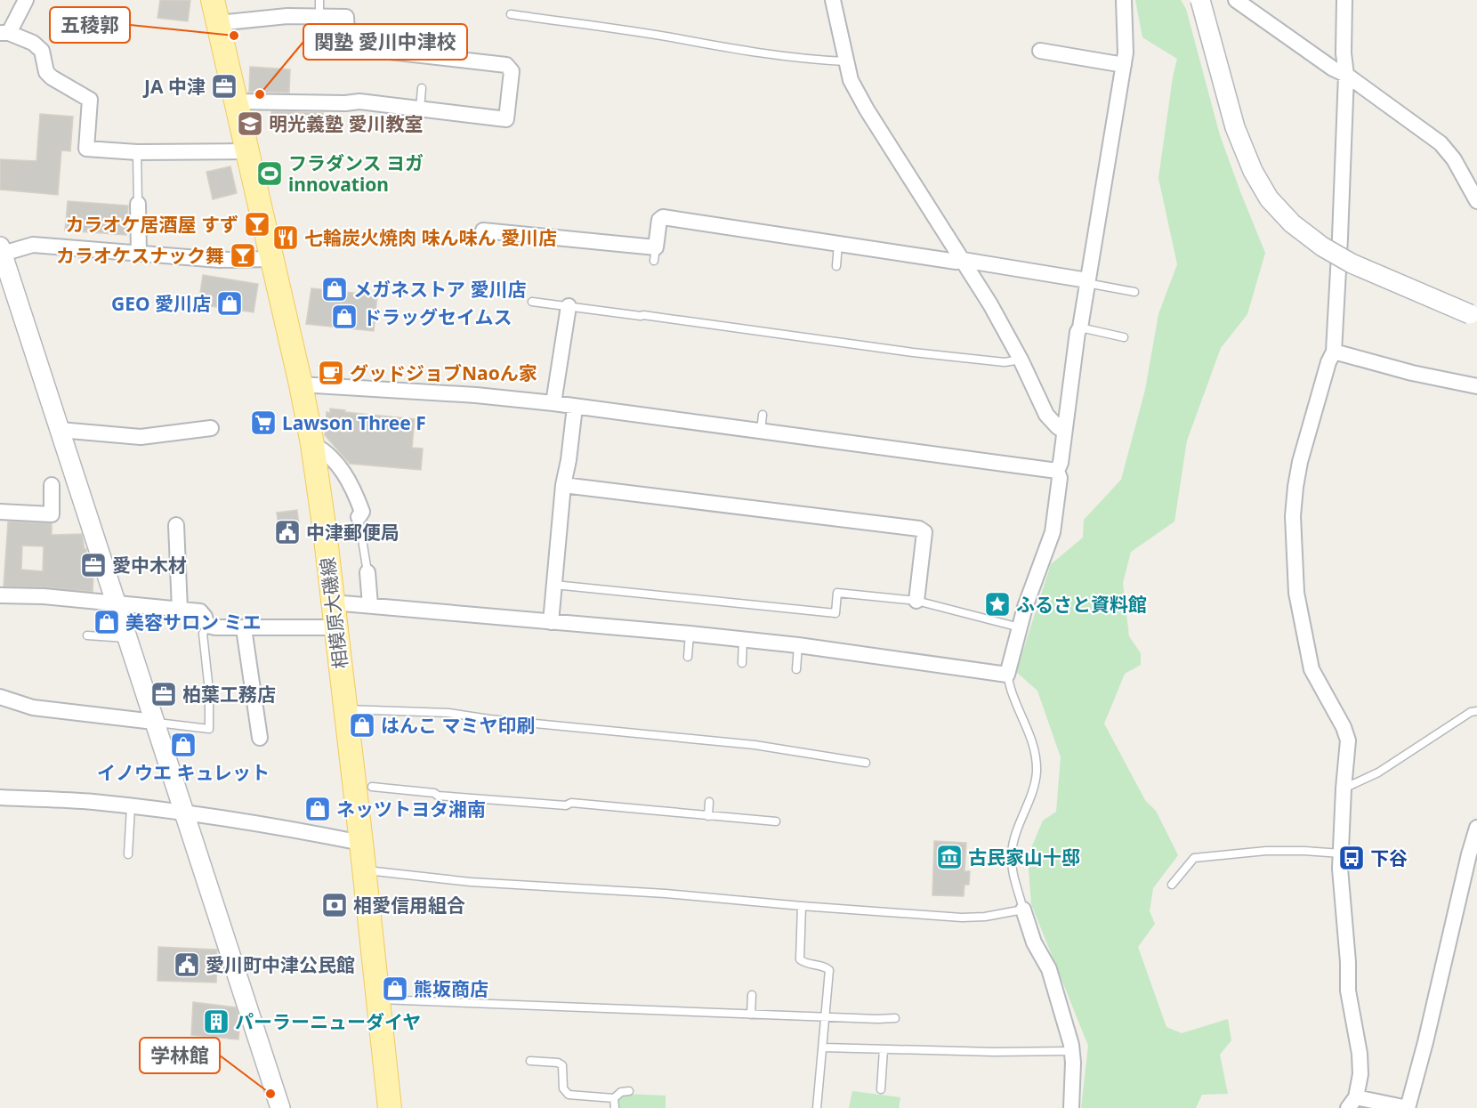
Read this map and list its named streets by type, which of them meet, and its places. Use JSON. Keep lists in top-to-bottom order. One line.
{"streets":{"main road":["相模原大磯線"]},"places":{"other":["五稜郭","関塾 愛川中津校","学林館"],"office":["JA 中津","愛中木材","柏葉工務店"],"school or university":["明光義塾 愛川教室"],"sports":["フラダンス ヨガ innovation"],"bar":["カラオケ居酒屋 すず","カラオケスナック舞"],"restaurant":["七輪炭火焼肉 味ん味ん 愛川店"],"shop":["メガネストア 愛川店","GEO 愛川店","ドラッグセイムス","美容サロン ミエ","はんこ マミヤ印刷","イノウエ キュレット","ネッツトヨタ湘南","熊坂商店"],"cafe":["グッドジョブNaoん家"],"supermarket":["Lawson Three F"],"public building":["中津郵便局","愛川町中津公民館"],"place":["ふるさと資料館"],"museum":["古民家山十邸"],"bus stop":["下谷"],"bank":["相愛信用組合"],"building":["パーラーニューダイヤ"]}}
